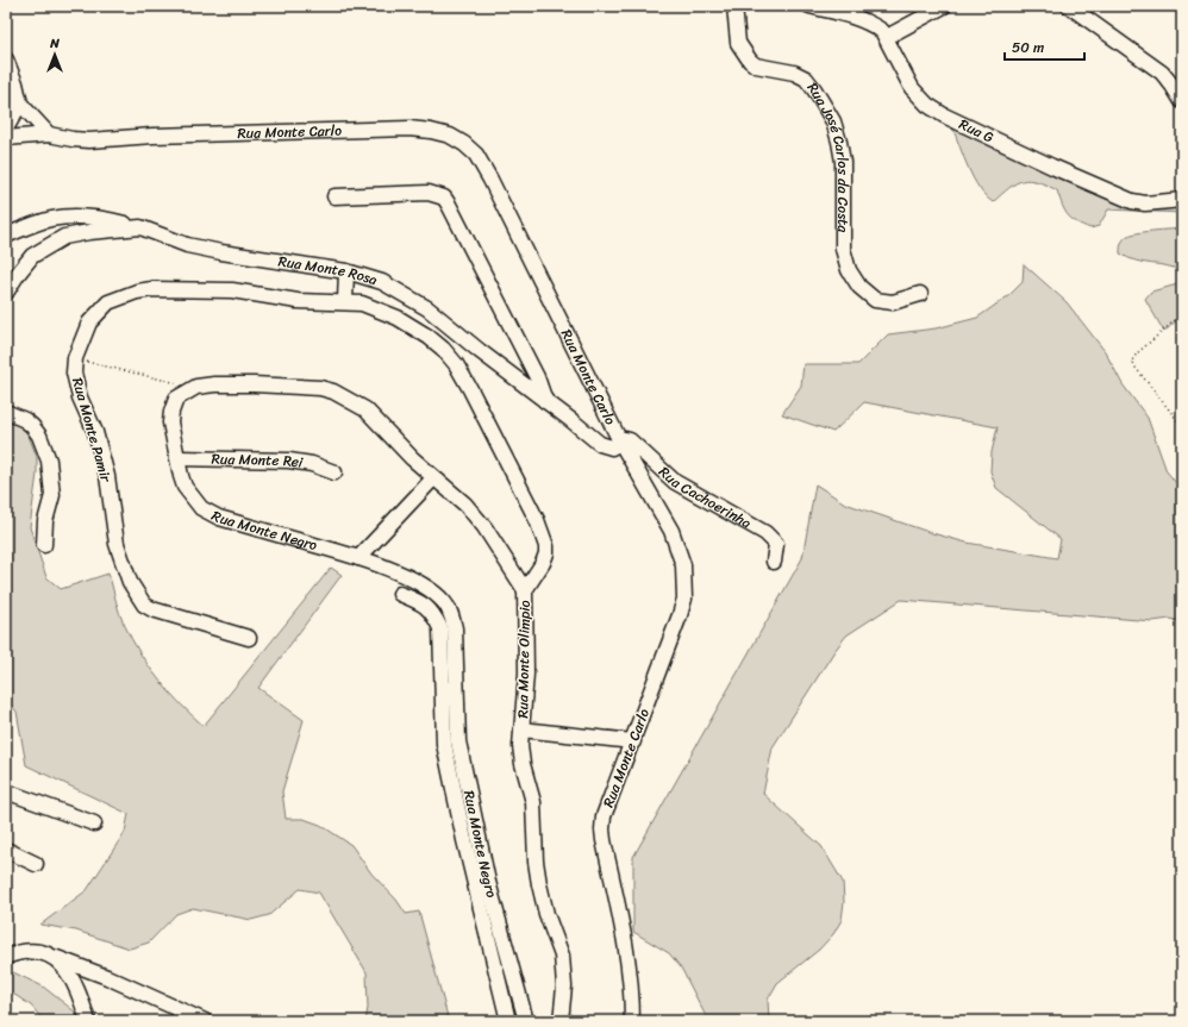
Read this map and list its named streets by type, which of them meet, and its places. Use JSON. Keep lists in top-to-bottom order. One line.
{"streets":{"street":["Rua Monte Carlo","Rua G","Rua José Carlos da Costa","Rua Monte Rosa","Rua Monte Pamir","Rua Monte Rei","Rua Cachoerinha","Rua Monte Negro","Rua Monte Olimpio"]},"crossings":[["Rua Monte Carlo","Rua Monte Rosa"],["Rua Monte Carlo","Rua Cachoerinha"],["Rua Monte Rosa","Rua Cachoerinha"],["Rua Monte Pamir","Rua Monte Olimpio"],["Rua Monte Rei","Rua Monte Negro"],["Rua Monte Negro","Rua Monte Olimpio"]],"scale_bar":"50 m","north":"top"}
